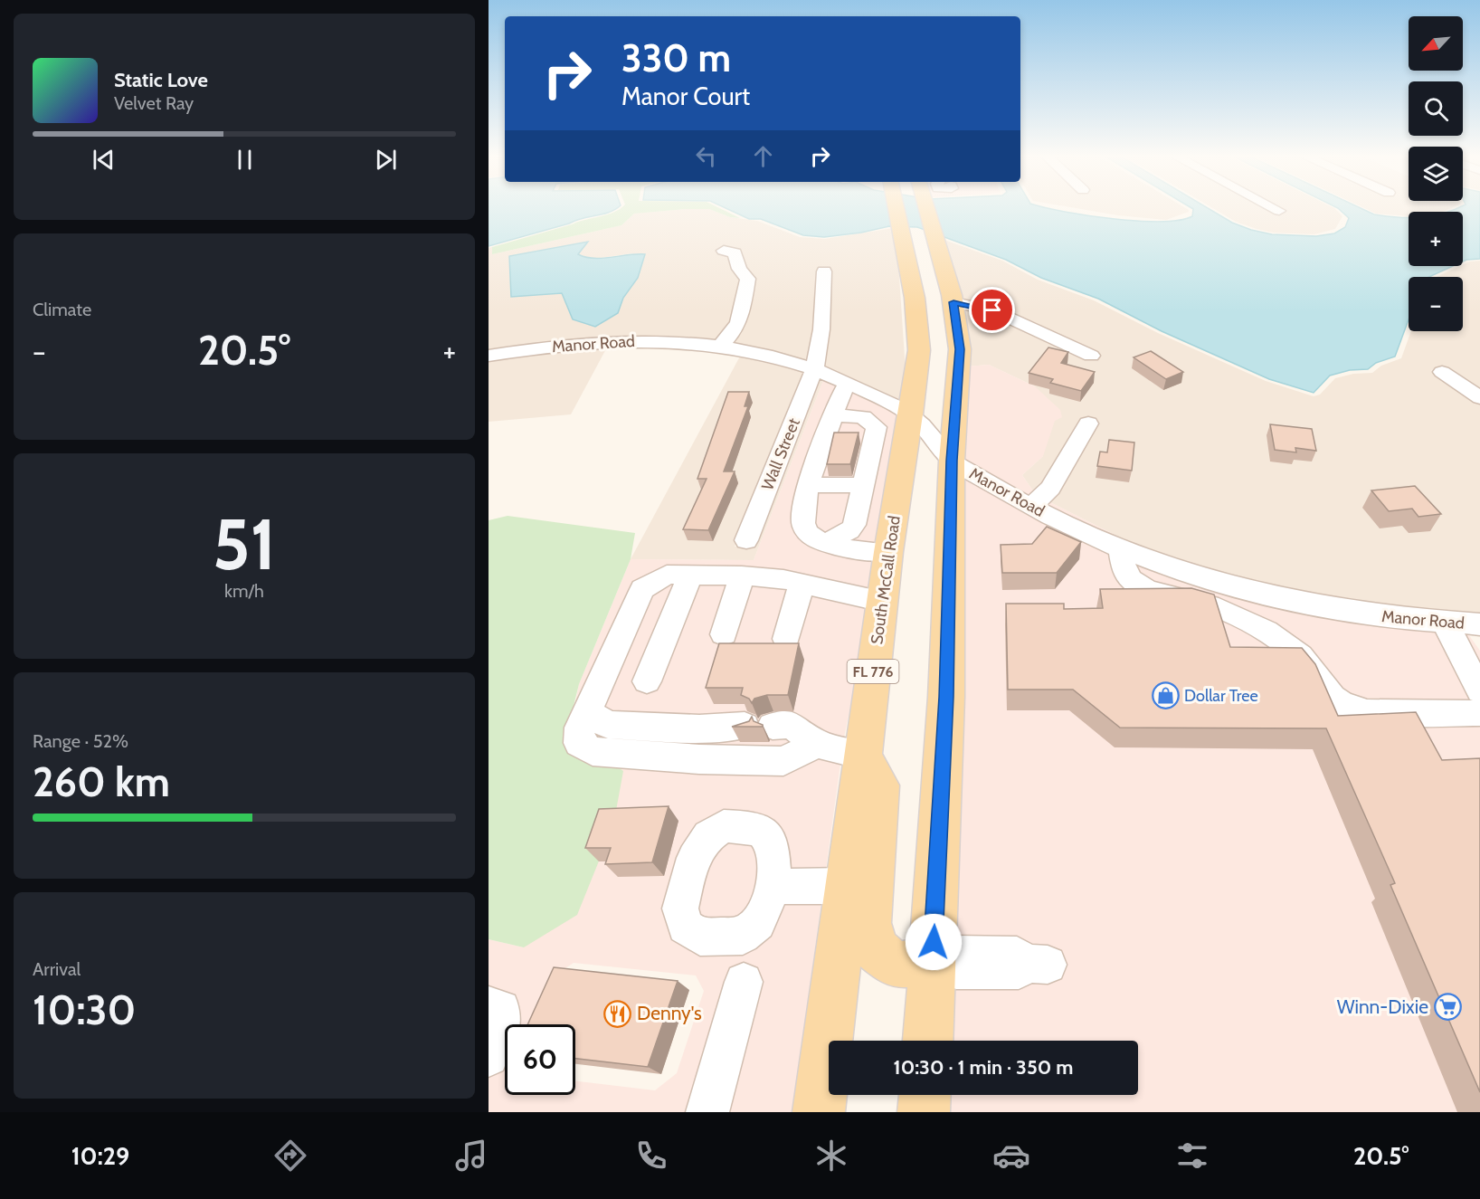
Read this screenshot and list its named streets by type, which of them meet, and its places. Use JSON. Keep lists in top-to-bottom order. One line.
{"streets":{"main road":["South McCall Road","FL 776"],"street":["Manor Road","Wall Street"]},"crossings":[["Manor Road","Wall Street"],["Manor Road","South McCall Road"]],"places":{"shop":["Dollar Tree"],"supermarket":["Winn-Dixie"],"restaurant":["Denny's"]},"north":"bottom left","page":{"map_buttons":["+","−"],"turn":["330 m","Manor Court"],"song":["Static Love","Velvet Ray"],"tile":["Climate",["51","km/h"],["Range · 52%","260 km"],["Arrival","10:30"]],"heat":["−","20.5°","+"],"limit":"60","trip":"10:30 · 1 min · 350 m","tabs":["10:29","20.5°"]}}
